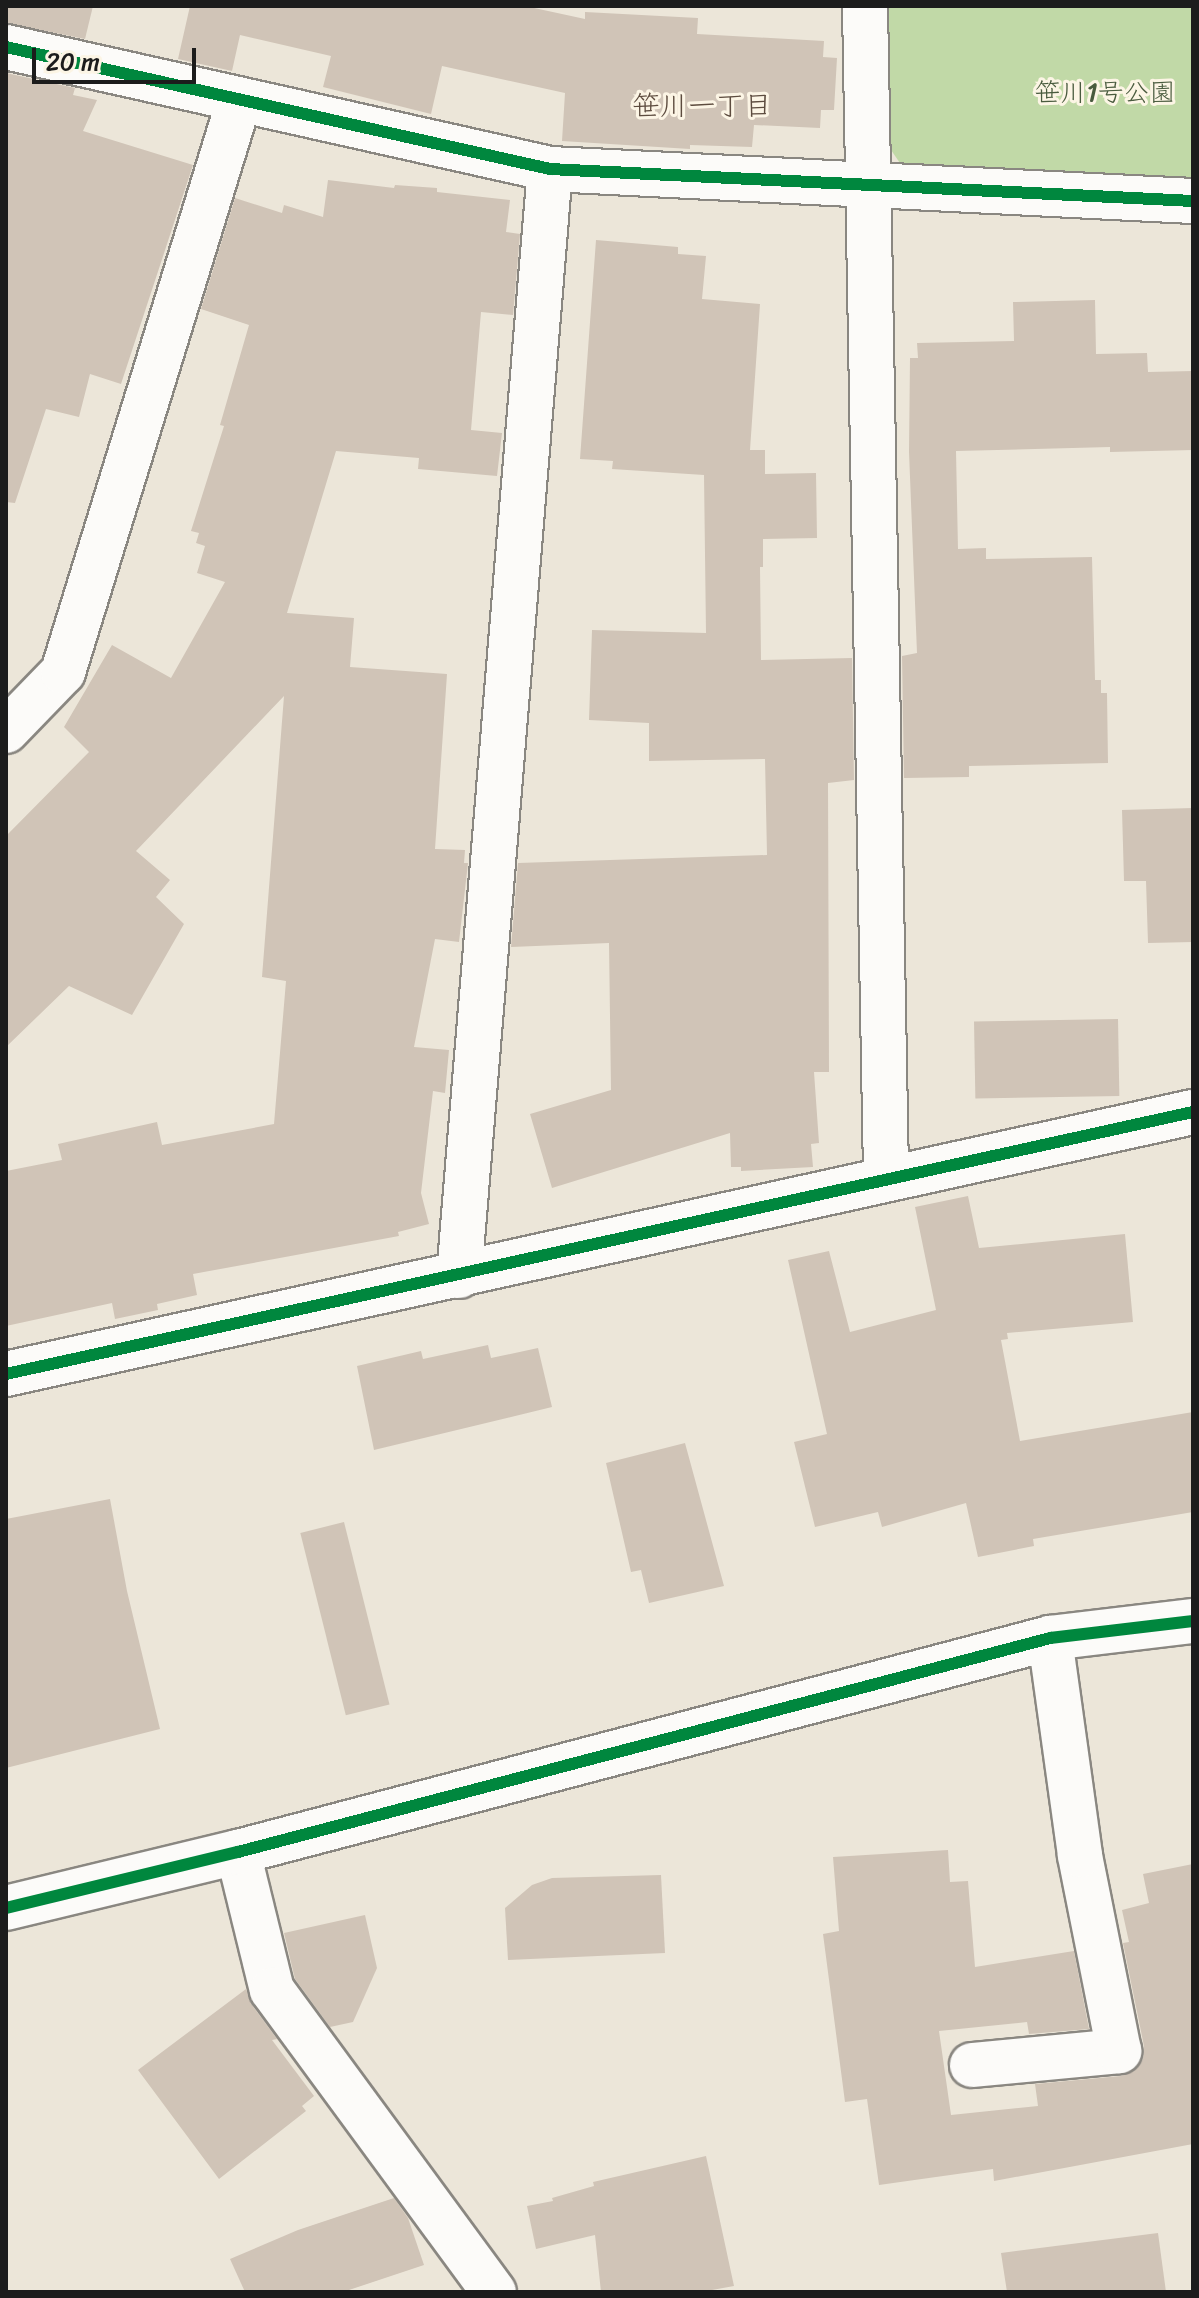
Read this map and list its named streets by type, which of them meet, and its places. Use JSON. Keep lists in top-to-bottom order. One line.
{"districts":["笹川一丁目"],"parks":["笹川1号公園"],"scale_bar":"20 m"}
